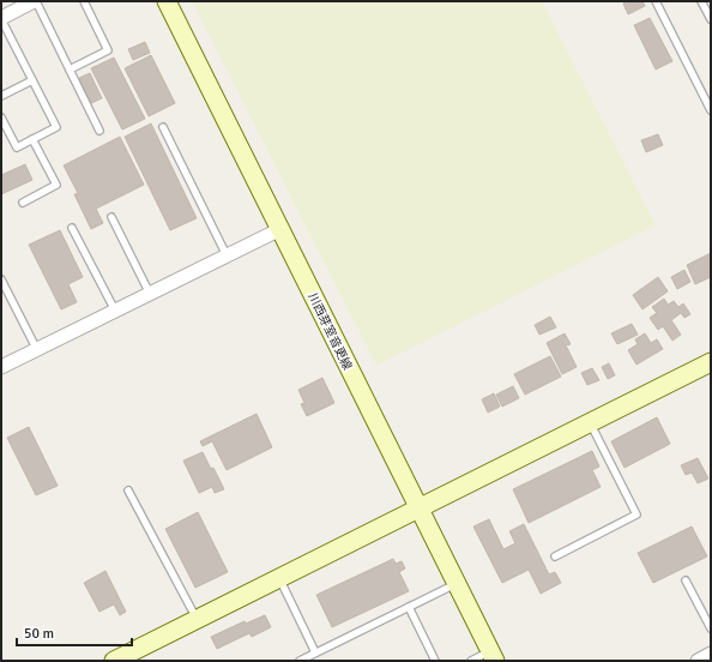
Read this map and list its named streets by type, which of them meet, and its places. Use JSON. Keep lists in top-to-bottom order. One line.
{"streets":{"main road":["川西芽室音更線"]},"scale_bar":"50 m"}
